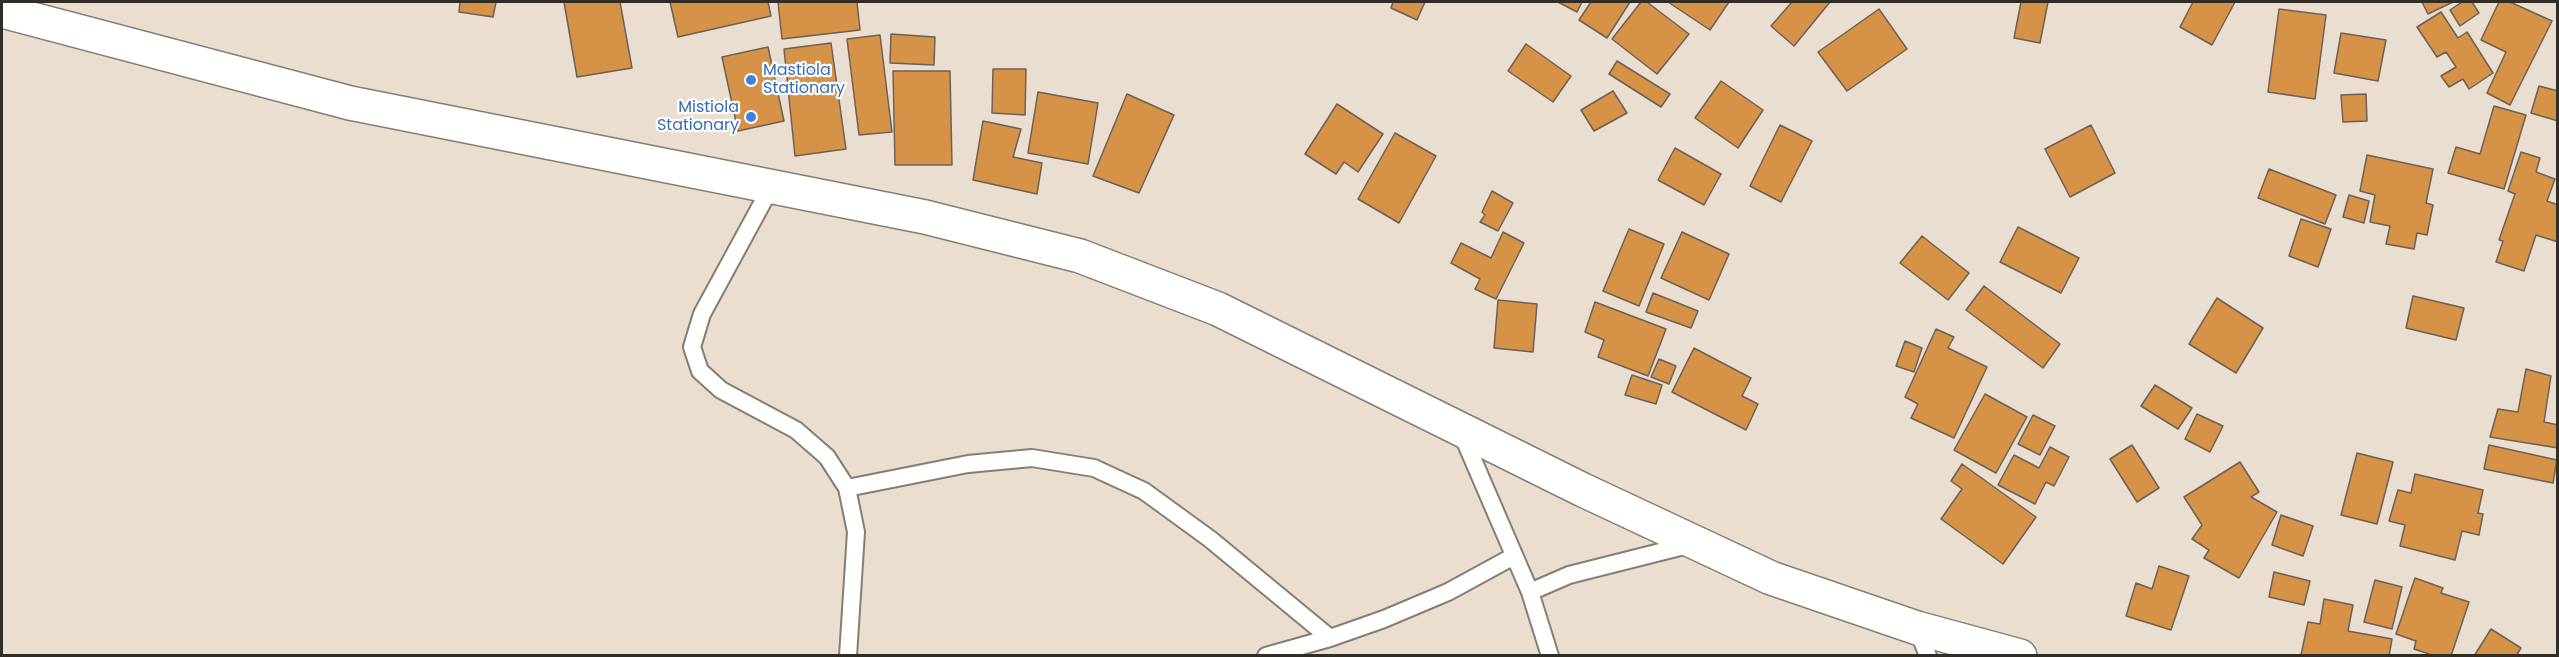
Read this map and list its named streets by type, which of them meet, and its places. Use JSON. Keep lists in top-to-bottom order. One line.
{"places":["Mastiola Stationary","Mistiola Stationary"]}
